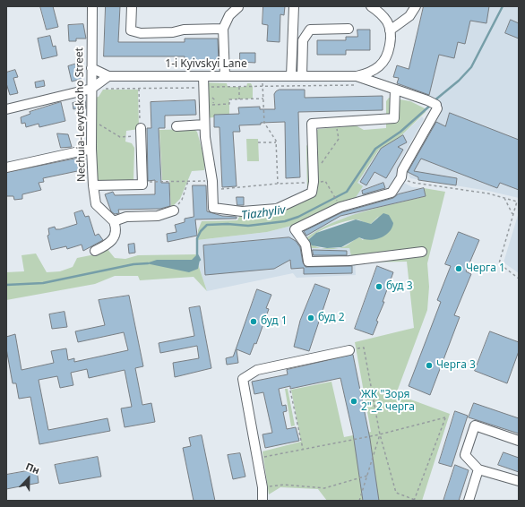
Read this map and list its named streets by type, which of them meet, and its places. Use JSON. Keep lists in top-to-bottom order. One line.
{"streets":{"street":["1-i Kyivskyi Lane","Nechuia-Levytskoho Street"]},"water":["Tiazhyliv"],"places":["Черга 1","буд 3","буд 2","буд 1","Черга 3","ЖК \"Зоря 2\"_2 черга"],"north":"top"}
